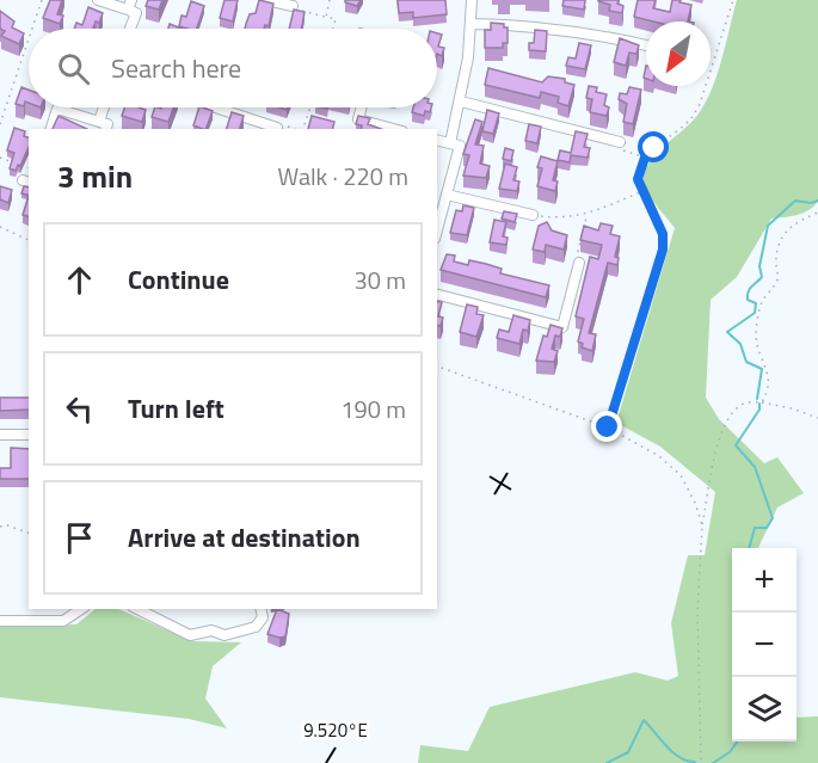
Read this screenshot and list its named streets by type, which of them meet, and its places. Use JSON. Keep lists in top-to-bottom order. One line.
{"north":"bottom left","page":{"search":"Search here","heading":["3 min","Walk · 220 m"],"list":[["Continue","30 m"],["Turn left","190 m"],"Arrive at destination"],"map_buttons":["+","−"]},"coordinates":["9.520°E"]}
